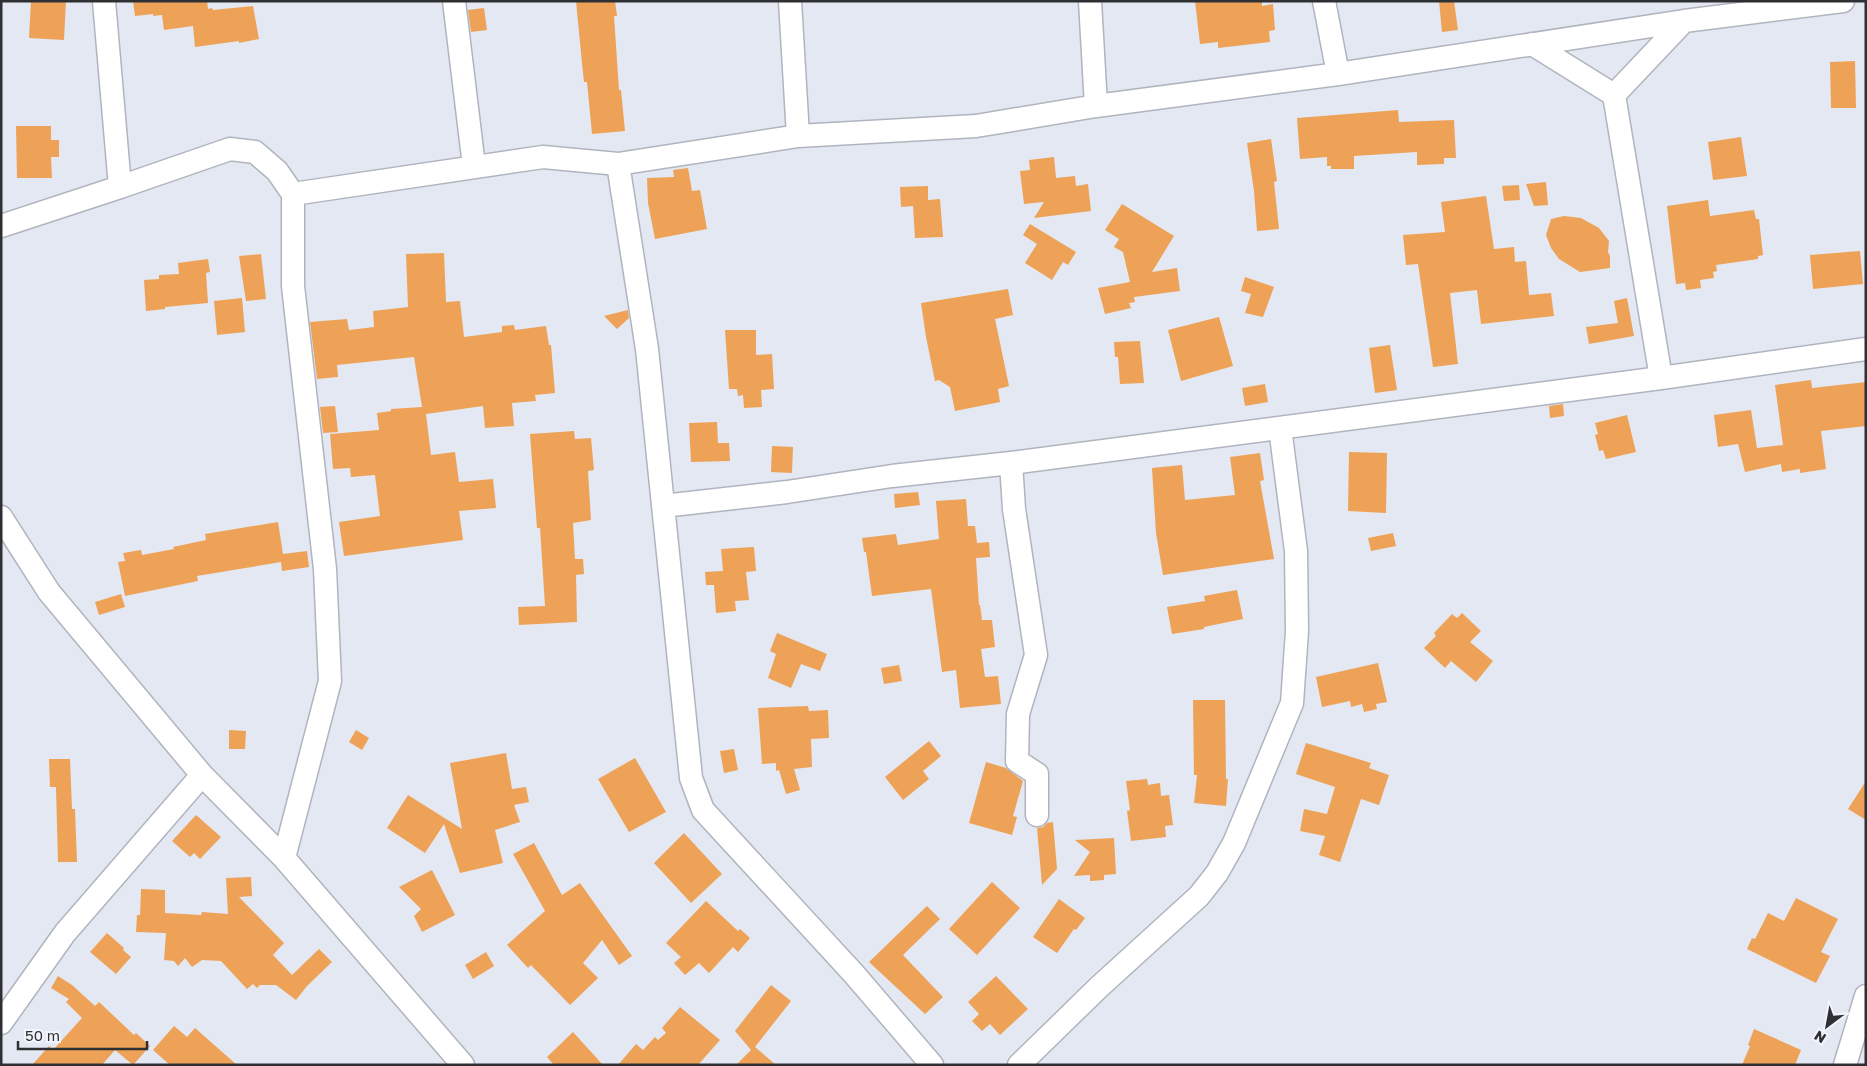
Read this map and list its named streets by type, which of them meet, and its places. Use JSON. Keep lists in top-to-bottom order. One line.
{"scale_bar":"50 m","north":"bottom left"}
